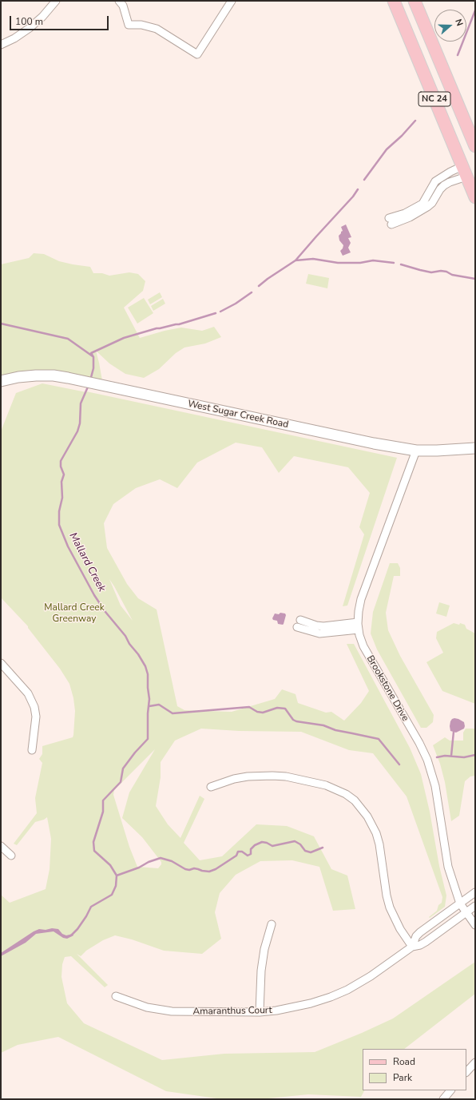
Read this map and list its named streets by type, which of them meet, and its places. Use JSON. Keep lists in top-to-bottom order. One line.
{"streets":{"main road":["NC 24","West Sugar Creek Road"],"street":["Brookstone Drive","Amaranthus Court"]},"crossings":[["West Sugar Creek Road","Brookstone Drive"],["Brookstone Drive","Amaranthus Court"]],"water":["Mallard Creek"],"parks":["Mallard Creek Greenway"],"legend":["Road","Park"],"scale_bar":"100 m","north":"right"}
